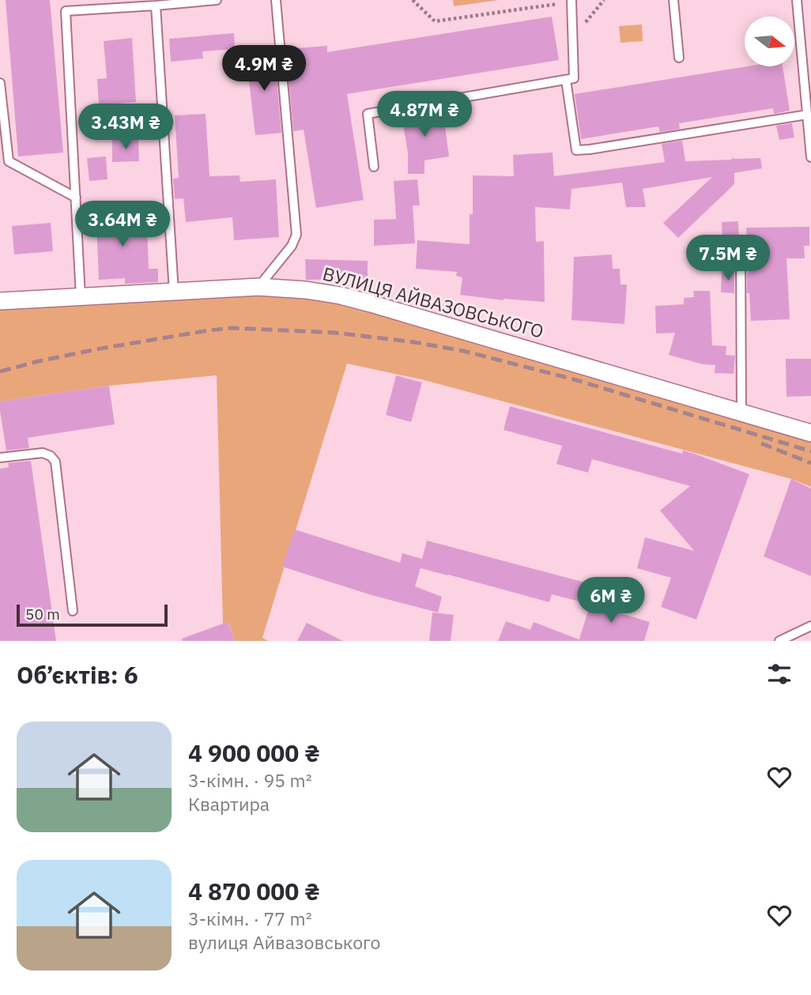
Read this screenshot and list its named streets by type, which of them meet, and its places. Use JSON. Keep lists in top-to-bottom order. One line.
{"streets":{"street":["ВУЛИЦЯ АЙВАЗОВСЬКОГО"]},"scale_bar":"50 m","north":"right","page":{"price":["4.9M ₴","4.87M ₴","3.43M ₴","3.64M ₴","7.5M ₴","6M ₴"],"scale":"50 m","heading":"Об’єктів: 6","list":[{"name":"4 900 000 ₴","note":"3-кімн. · 95 m² · Квартира"},{"name":"4 870 000 ₴","note":"3-кімн. · 77 m² · вулиця Айвазовського"}]}}
